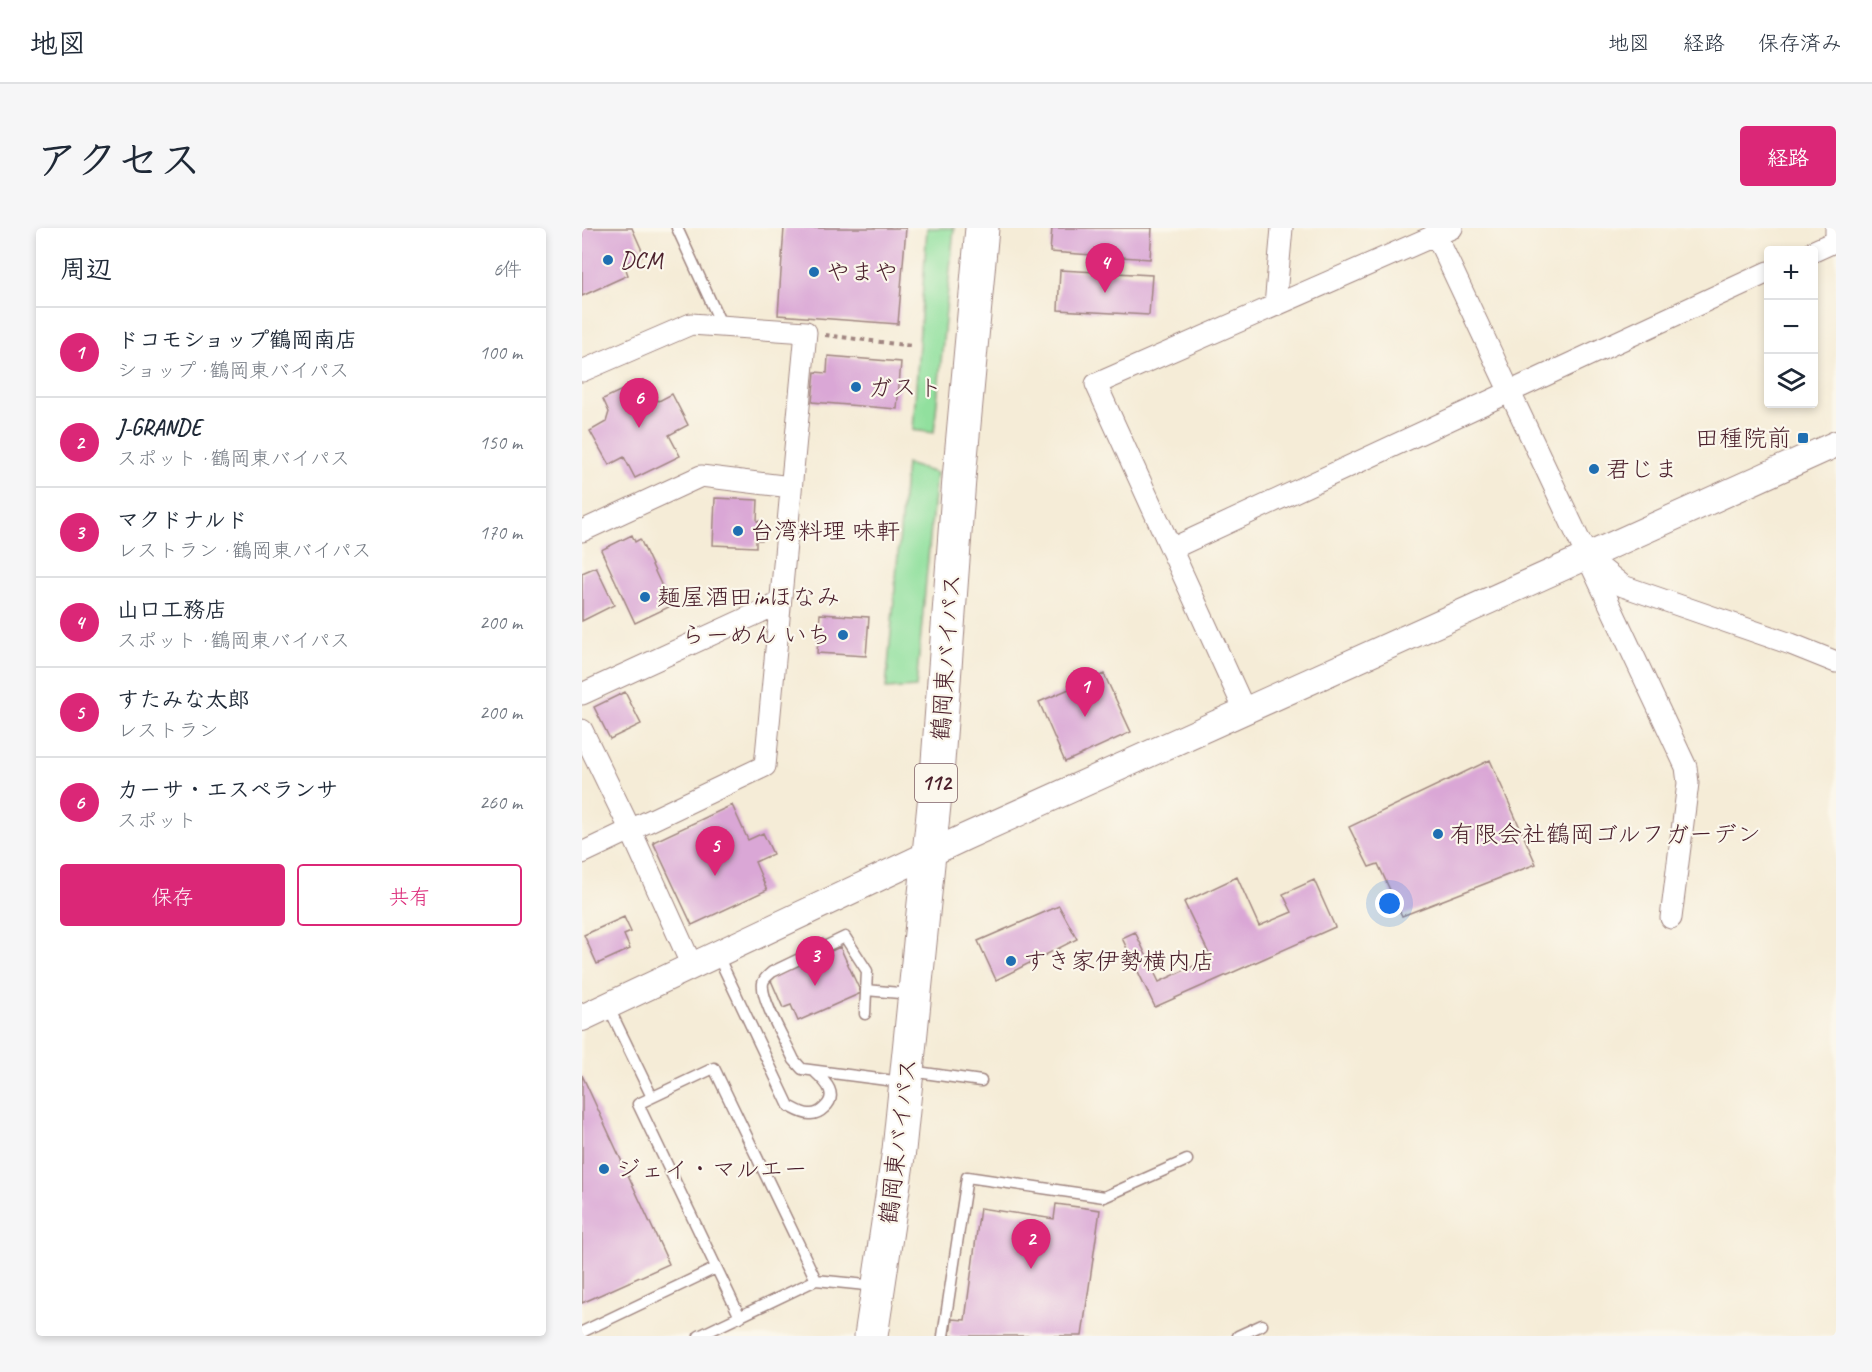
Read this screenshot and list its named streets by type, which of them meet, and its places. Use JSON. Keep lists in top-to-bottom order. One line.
{"streets":{"highway":["鶴岡東バイパス","112"]},"places":{"other":["DCM","やまや","ガスト","君じま","台湾料理 味軒","麺屋酒田inほなみ","らーめん いち","有限会社鶴岡ゴルフガーデン","すき家伊勢横内店","ジェイ・マルエー"],"transit":["田種院前"]},"page":{"header":"地図","nav":["地図","経路","保存済み"],"title":"アクセス","buttons":["経路",["保存","共有"]],"heading":["周辺","6件"],"pins":["4","6","1","5","3","2"],"map_buttons":["+","−"],"list":[{"mark":"1","name":"ドコモショップ鶴岡南店","note":"ショップ · 鶴岡東バイパス","value":"100 m"},{"mark":"2","name":"J-GRANDE","note":"スポット · 鶴岡東バイパス","value":"150 m"},{"mark":"3","name":"マクドナルド","note":"レストラン · 鶴岡東バイパス","value":"170 m"},{"mark":"4","name":"山口工務店","note":"スポット · 鶴岡東バイパス","value":"200 m"},{"mark":"5","name":"すたみな太郎","note":"レストラン","value":"200 m"},{"mark":"6","name":"カーサ・エスペランサ","note":"スポット","value":"260 m"}]}}
